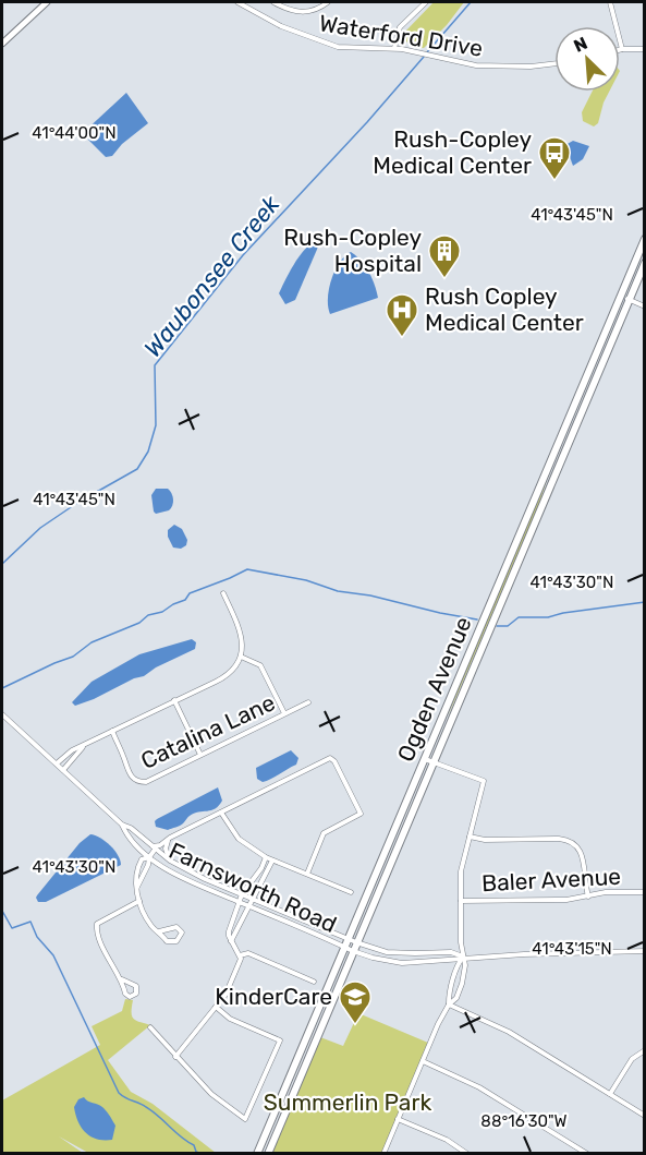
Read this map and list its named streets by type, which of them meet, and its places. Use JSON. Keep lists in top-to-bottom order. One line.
{"streets":{"main road":["Ogden Avenue"],"street":["Waterford Drive","Catalina Lane","Baler Avenue","Farnsworth Road"]},"crossings":[["Ogden Avenue","Farnsworth Road"]],"water":["Waubonsee Creek"],"parks":["Summerlin Park"],"places":{"bus stop":["Rush-Copley Medical Center"],"building":["Rush-Copley Hospital"],"hospital":["Rush Copley Medical Center"],"school or university":["KinderCare"]},"north":"top left","coordinates":["41°44'00\"N","41°43'45\"N","41°43'30\"N","41°43'15\"N","88°16'30\"W"]}
